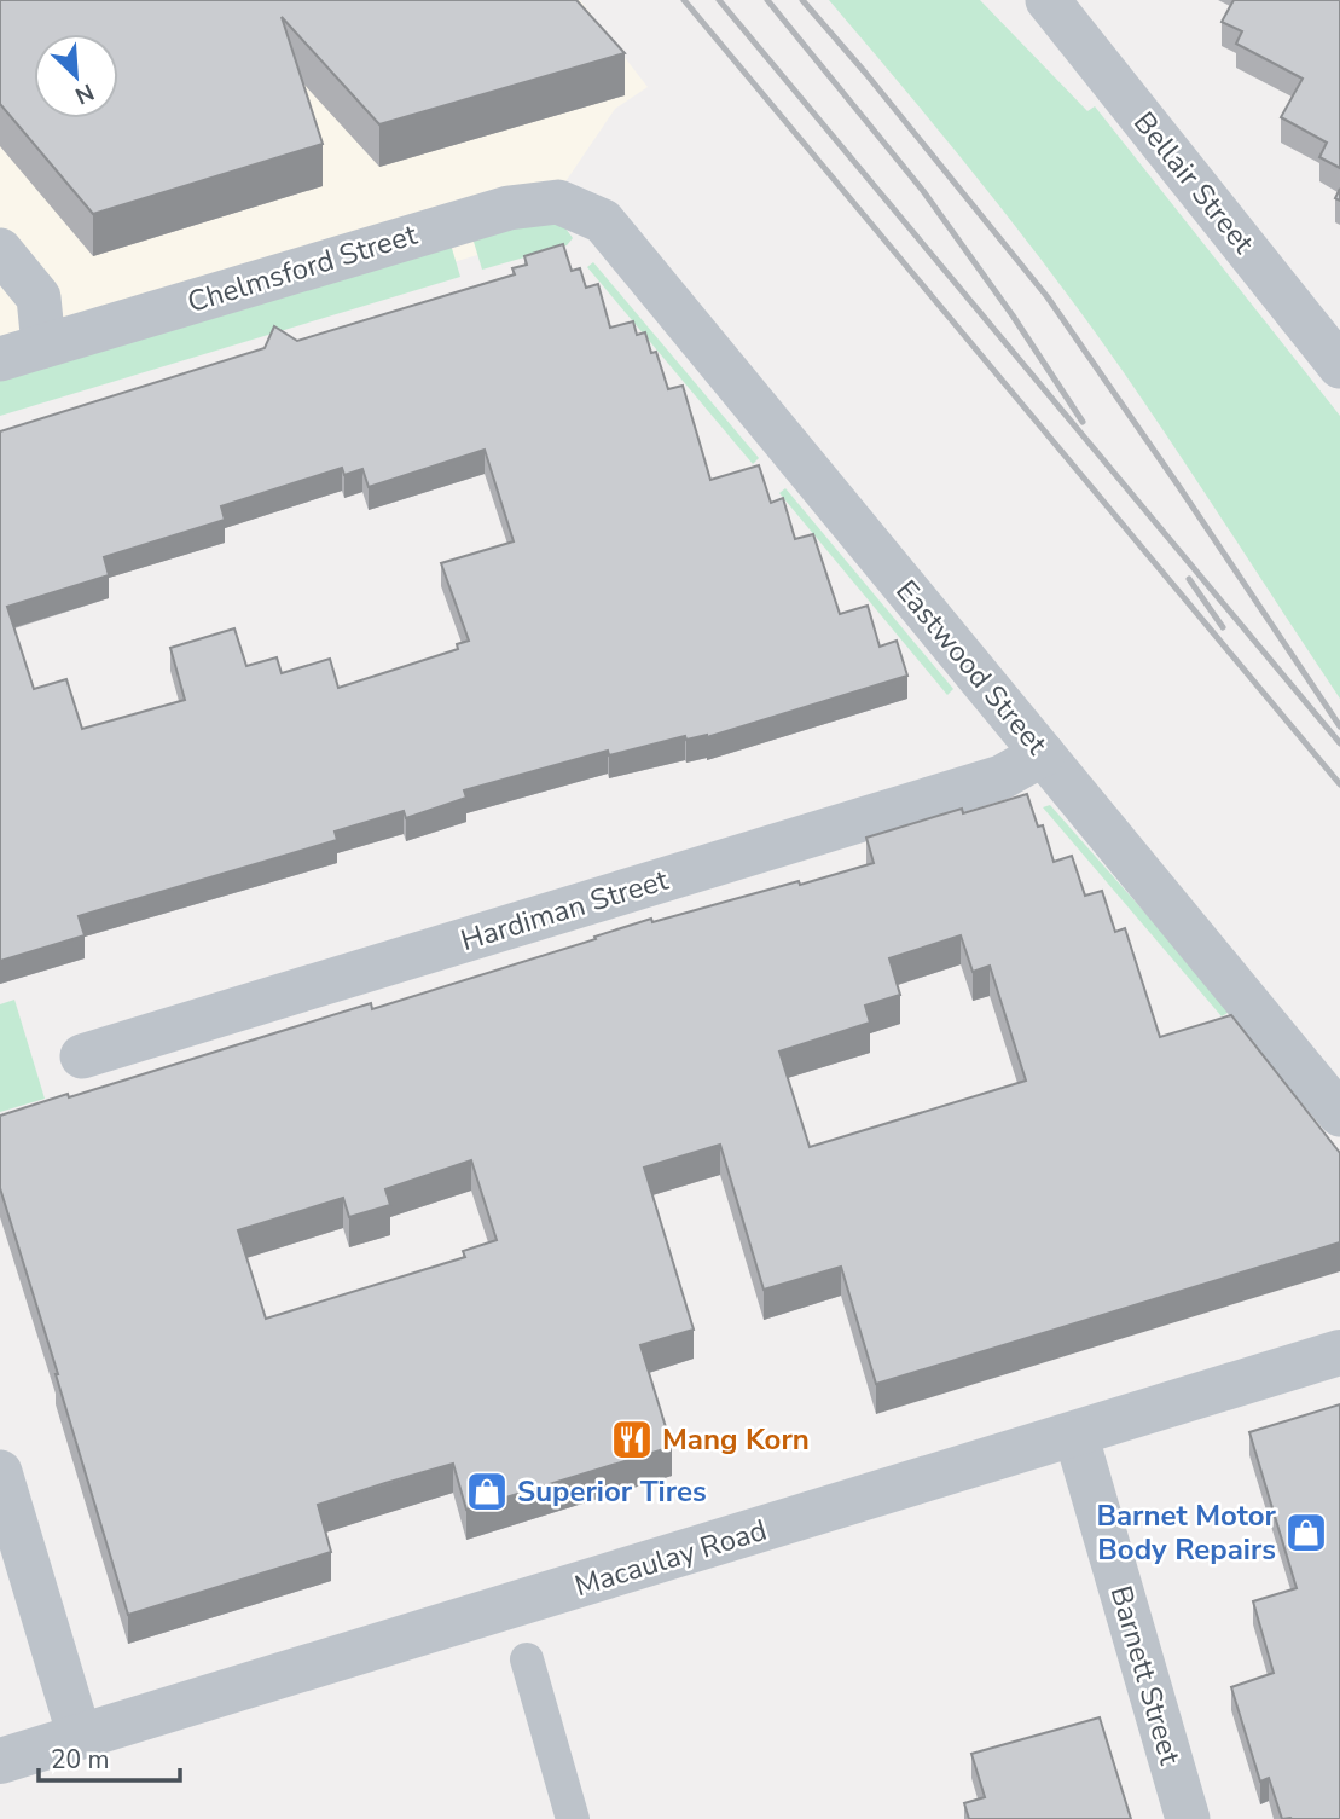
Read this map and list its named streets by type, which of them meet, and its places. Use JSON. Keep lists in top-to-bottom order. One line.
{"streets":{"street":["Bellair Street","Chelmsford Street","Eastwood Street","Hardiman Street","Macaulay Road","Barnett Street"]},"crossings":[["Chelmsford Street","Eastwood Street"],["Eastwood Street","Hardiman Street"],["Macaulay Road","Barnett Street"]],"places":{"restaurant":["Mang Korn"],"shop":["Superior Tires","Barnet Motor Body Repairs"]},"scale_bar":"20 m","north":"bottom right"}
